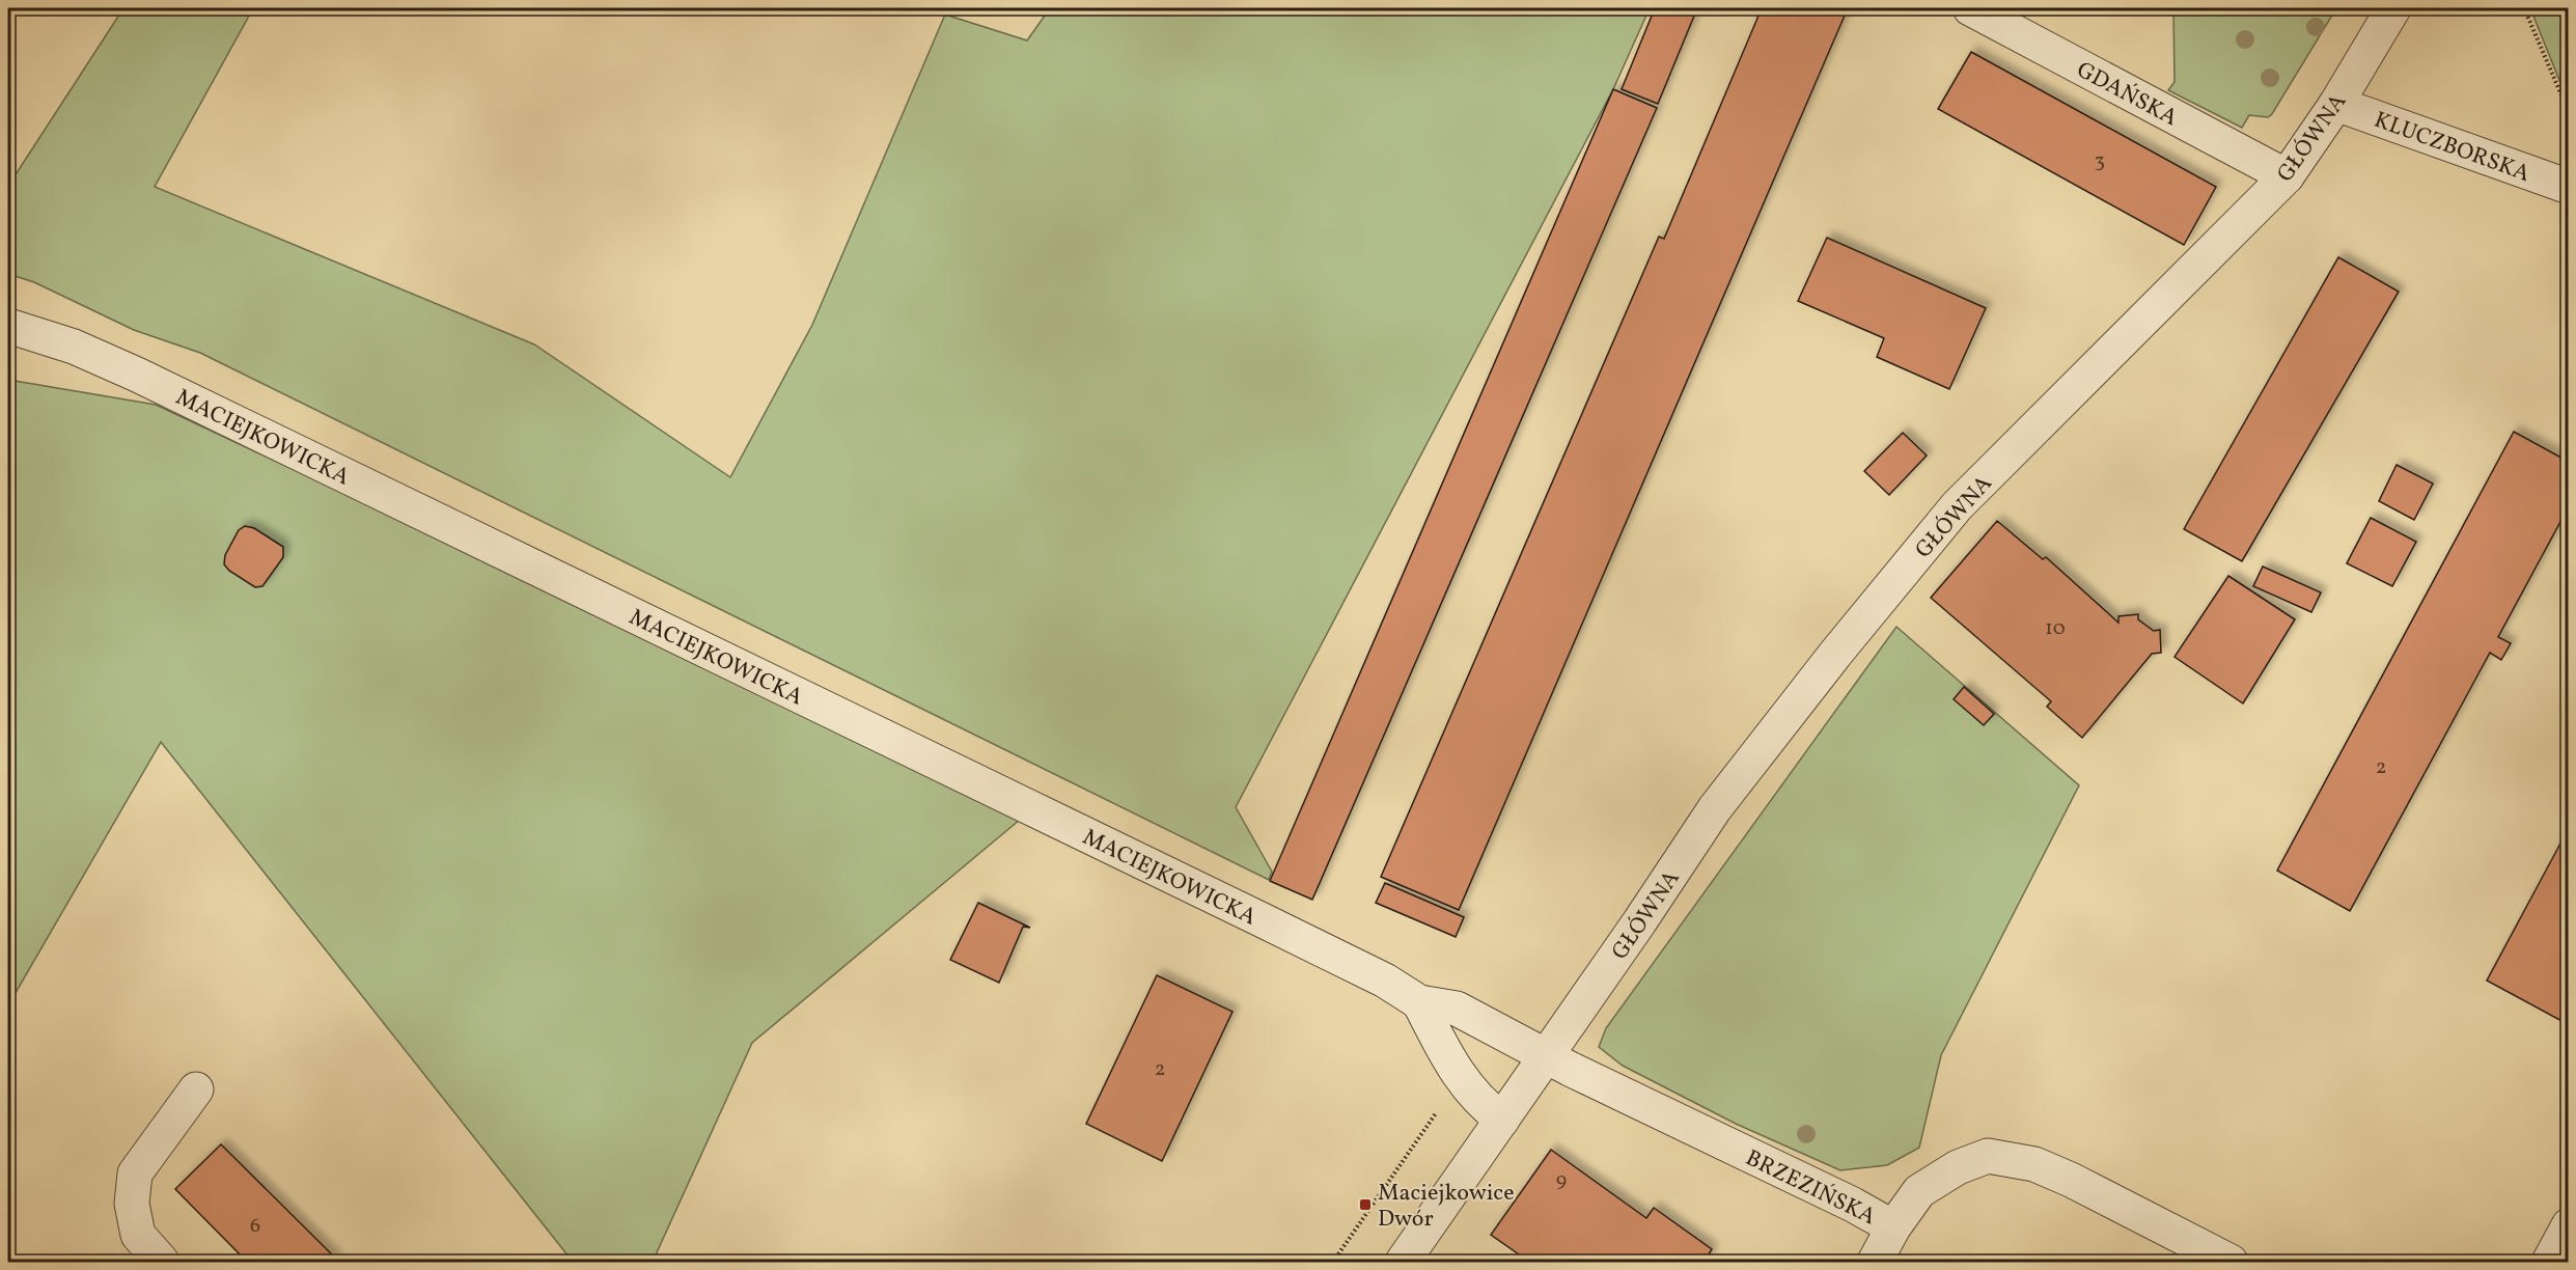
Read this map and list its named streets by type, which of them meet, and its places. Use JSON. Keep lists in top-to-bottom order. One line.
{"streets":{"street":["GDAŃSKA","GŁÓWNA","KLUCZBORSKA","MACIEJKOWICKA","BRZEZIŃSKA"]},"crossings":[["GDAŃSKA","GŁÓWNA"],["GŁÓWNA","KLUCZBORSKA"],["GŁÓWNA","MACIEJKOWICKA"],["GŁÓWNA","BRZEZIŃSKA"],["MACIEJKOWICKA","BRZEZIŃSKA"]],"places":{"transit":["Maciejkowice Dwór"]},"house_numbers":["3","10","2","2","9","6"]}
